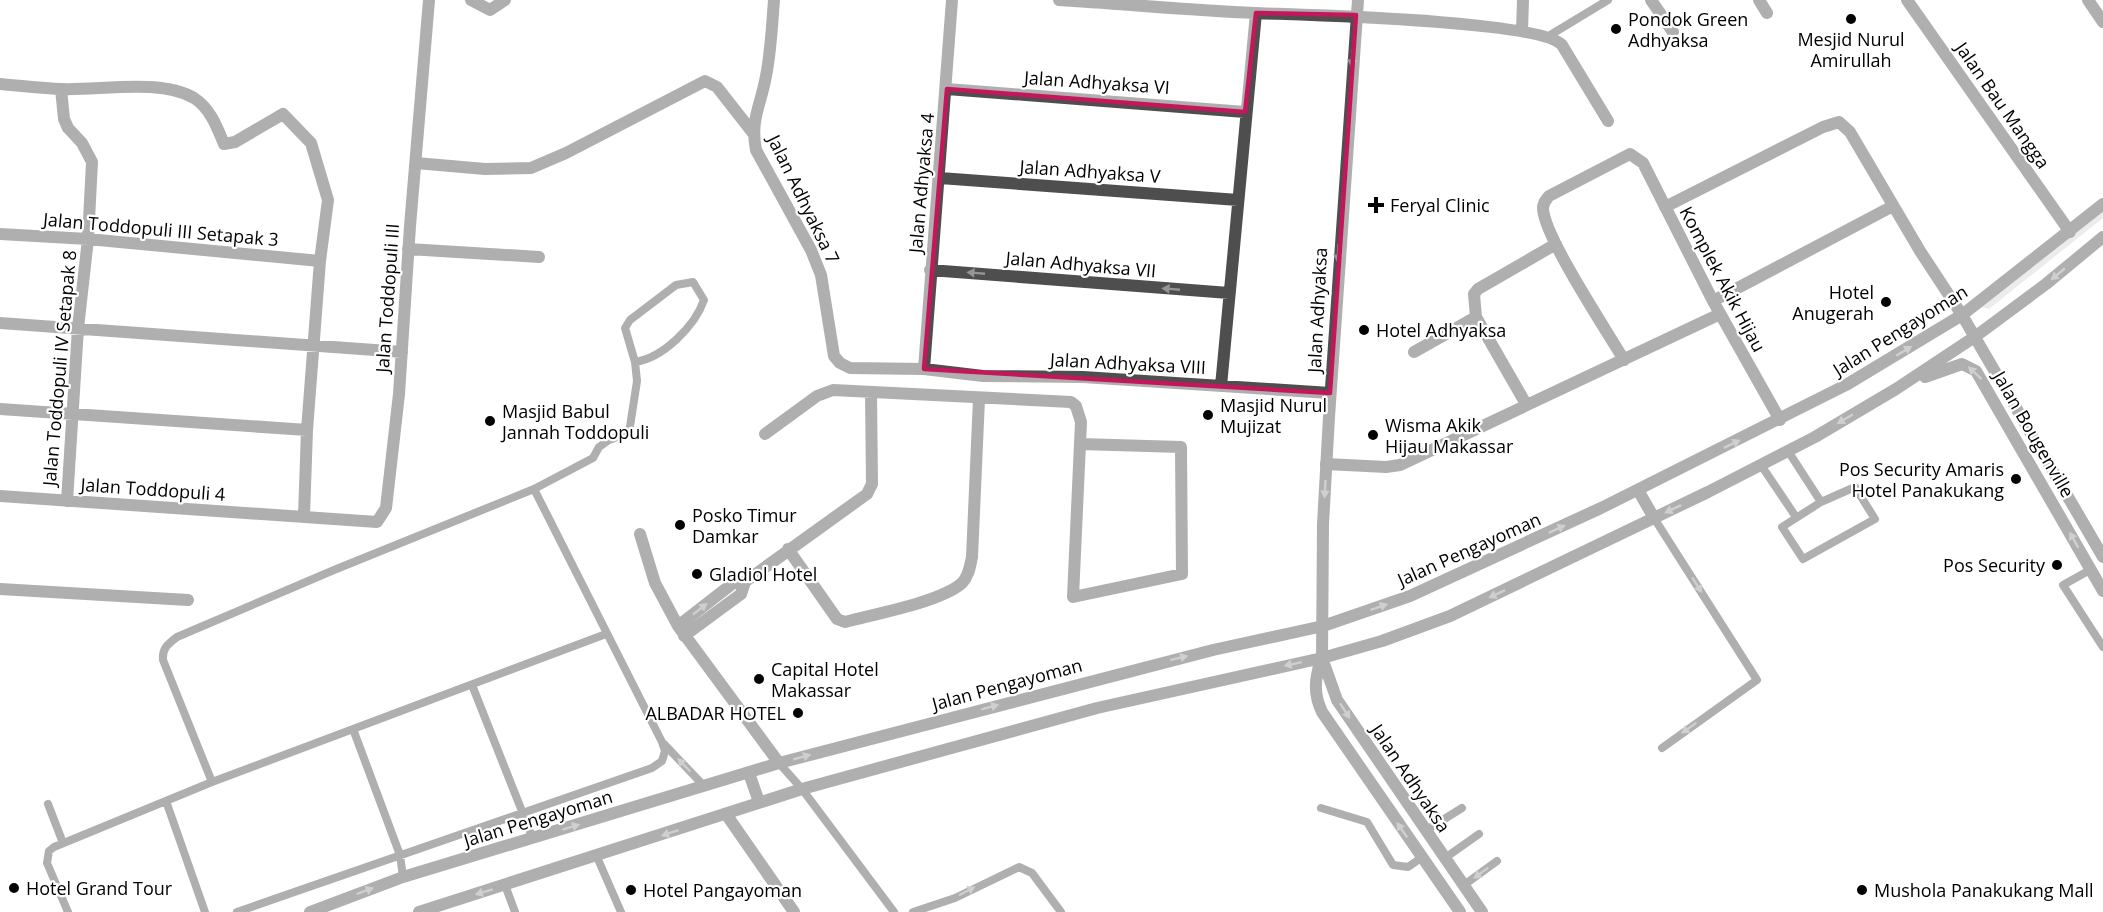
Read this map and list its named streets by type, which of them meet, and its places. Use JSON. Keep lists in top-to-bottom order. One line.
{"streets":{"street":["Jalan Adhyaksa VI","Jalan Bau Mangga","Jalan Adhyaksa V","Jalan Adhyaksa 4","Jalan Adhyaksa 7","Jalan Toddopuli III Setapak 3","Jalan Adhyaksa VII","Komplek Akik Hijau","Jalan Toddopuli III","Jalan Adhyaksa","Jalan Pengayoman","Jalan Adhyaksa VIII","Jalan Toddopuli IV Setapak 8","Jalan Bougenville","Jalan Toddopuli 4"]},"crossings":[["Jalan Adhyaksa VI","Jalan Adhyaksa 4"],["Jalan Bau Mangga","Jalan Pengayoman"],["Jalan Adhyaksa V","Jalan Adhyaksa 4"],["Jalan Adhyaksa 4","Jalan Adhyaksa 7"],["Jalan Adhyaksa 4","Jalan Adhyaksa VII"],["Jalan Adhyaksa 4","Jalan Adhyaksa VIII"],["Jalan Adhyaksa 7","Jalan Adhyaksa VIII"],["Jalan Toddopuli III Setapak 3","Jalan Toddopuli IV Setapak 8"],["Komplek Akik Hijau","Jalan Pengayoman"],["Komplek Akik Hijau","Jalan Bougenville"],["Jalan Toddopuli III","Jalan Toddopuli 4"],["Jalan Adhyaksa","Jalan Pengayoman"],["Jalan Adhyaksa","Jalan Adhyaksa VIII"],["Jalan Pengayoman","Jalan Bougenville"],["Jalan Toddopuli IV Setapak 8","Jalan Toddopuli 4"]],"one_way":["Jalan Adhyaksa VII"],"places":{"other":["Mesjid Nurul Amirullah","Pondok Green Adhyaksa","Hotel Anugerah","Hotel Adhyaksa","Masjid Nurul Mujizat","Masjid Babul Jannah Toddopuli","Wisma Akik Hijau Makassar","Pos Security Amaris Hotel Panakukang","Posko Timur Damkar","Pos Security","Gladiol Hotel","Capital Hotel Makassar","ALBADAR HOTEL","Hotel Grand Tour","Hotel Pangayoman","Mushola Panakukang Mall"],"health":["Feryal Clinic"]}}
